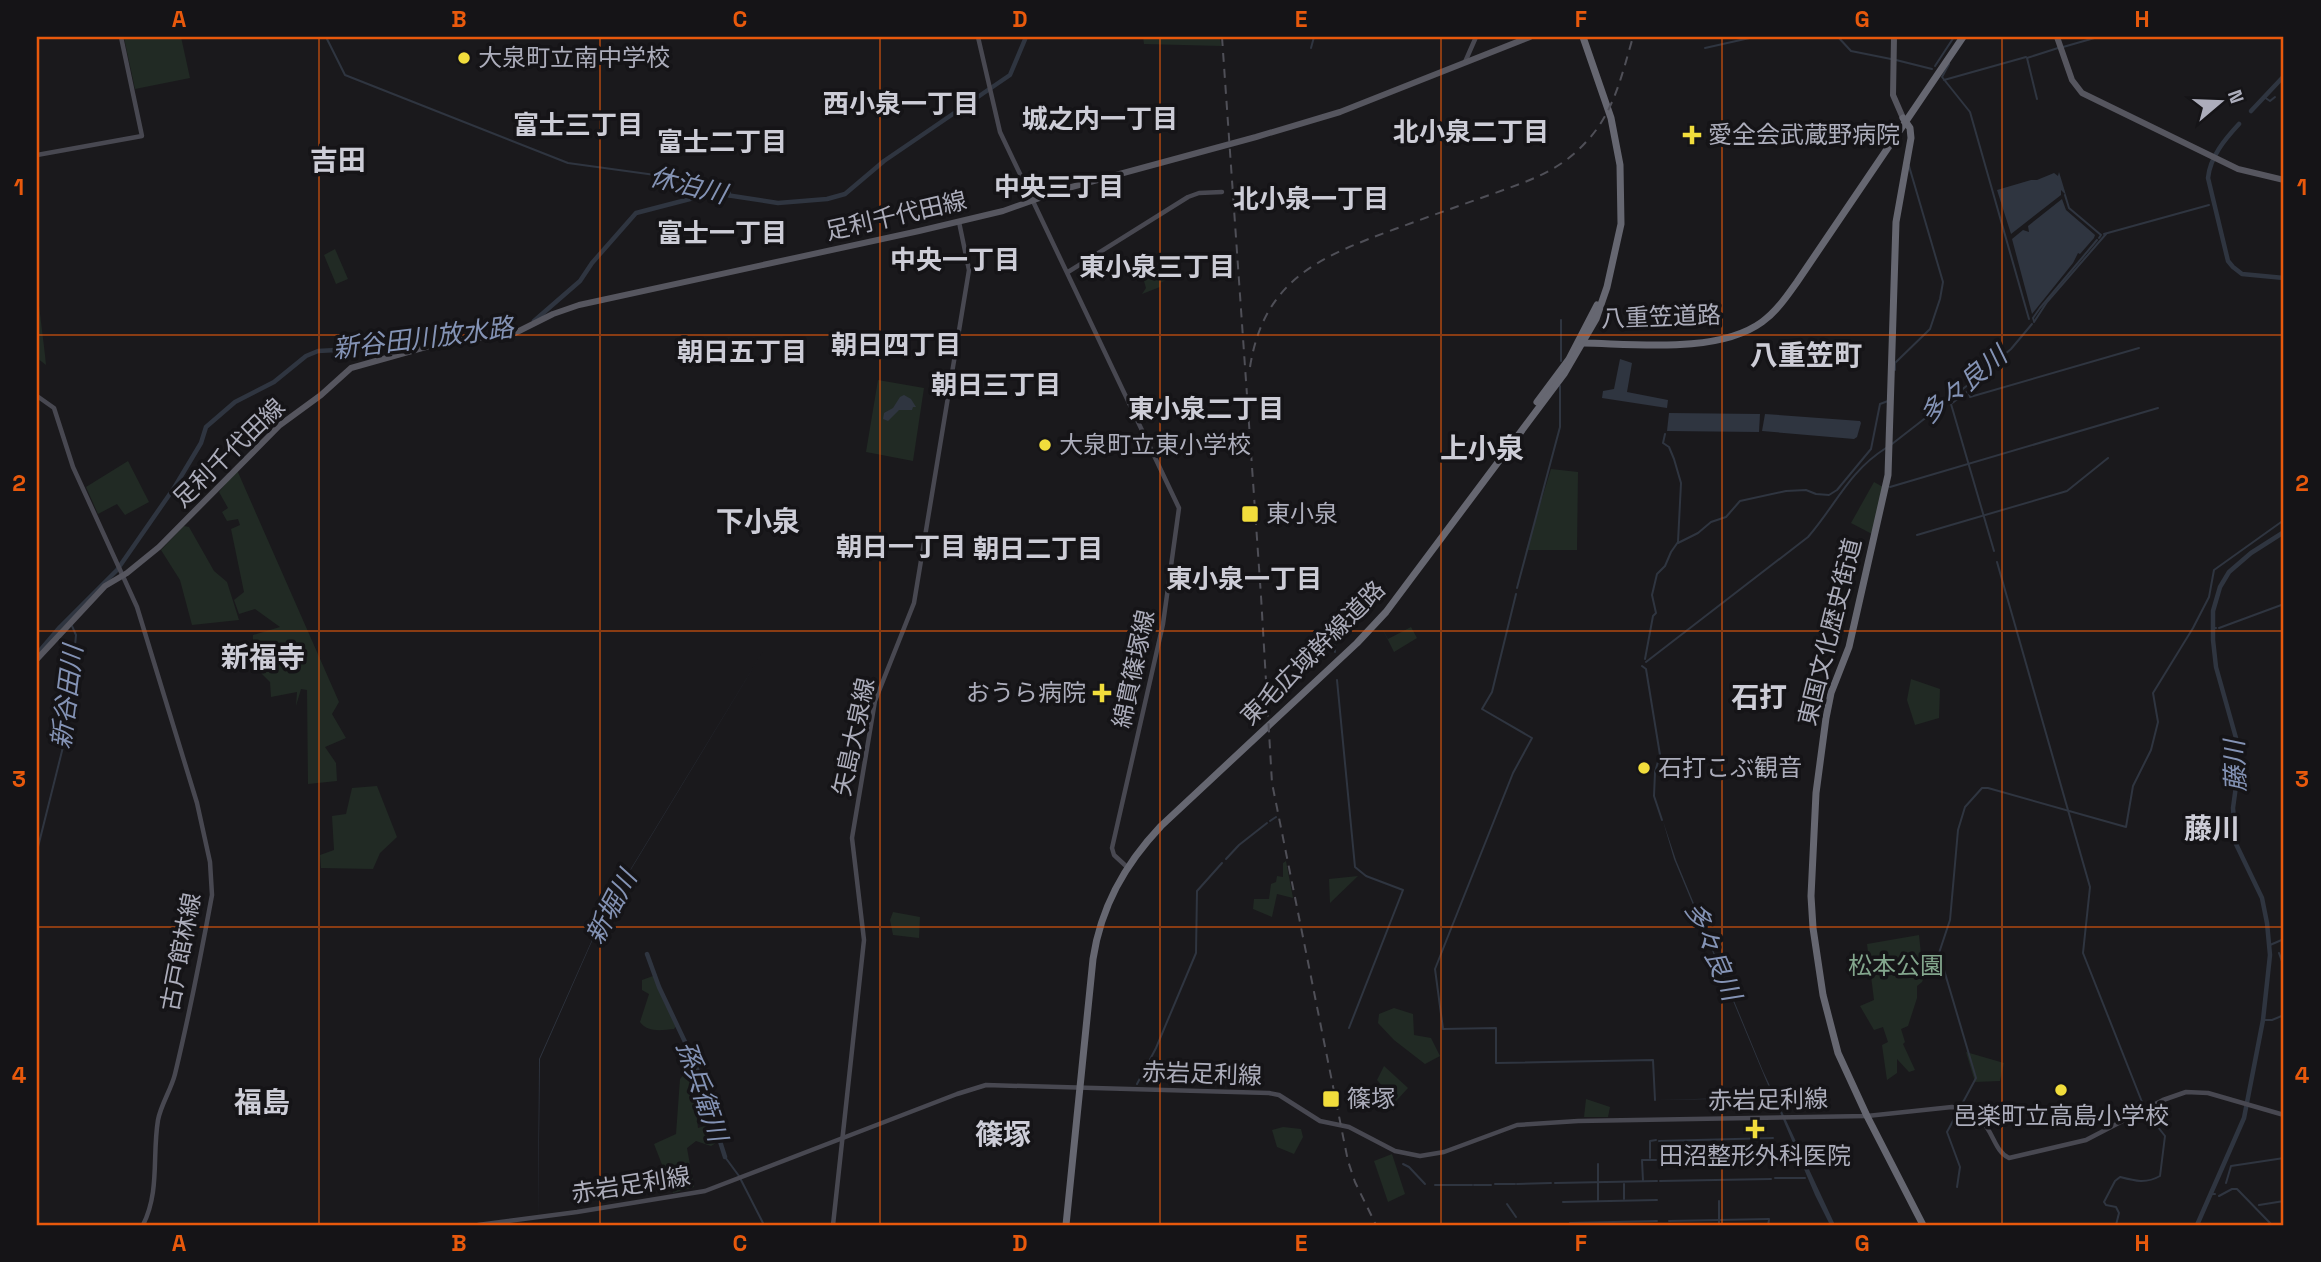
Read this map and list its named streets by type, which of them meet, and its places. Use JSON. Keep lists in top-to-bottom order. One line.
{"streets":{"highway":["八重笠道路","東国文化歴史街道","東毛広域幹線道路"],"main road":["足利千代田線","綿貫篠塚線","矢島大泉線","古戸館林線","赤岩足利線"]},"crossings":[["足利千代田線","綿貫篠塚線"],["足利千代田線","矢島大泉線"],["足利千代田線","古戸館林線"],["八重笠道路","東国文化歴史街道"],["八重笠道路","東毛広域幹線道路"],["東国文化歴史街道","赤岩足利線"],["東毛広域幹線道路","綿貫篠塚線"],["東毛広域幹線道路","赤岩足利線"],["矢島大泉線","赤岩足利線"]],"districts":["西小泉一丁目","城之内一丁目","富士三丁目","北小泉二丁目","富士二丁目","吉田","中央三丁目","北小泉一丁目","富士一丁目","中央一丁目","東小泉三丁目","朝日四丁目","朝日五丁目","八重笠町","朝日三丁目","東小泉二丁目","上小泉","下小泉","朝日一丁目","朝日二丁目","東小泉一丁目","新福寺","石打","藤川","福島","篠塚"],"water":["休泊川","新谷田川放水路","多々良川","新谷田川","藤川","新堀川","孫兵衛川"],"parks":["松本公園"],"places":{"other":["大泉町立南中学校","大泉町立東小学校","石打こぶ観音","邑楽町立高島小学校"],"health":["愛全会武蔵野病院","おうら病院","田沼整形外科医院"],"transit":["東小泉","篠塚"]},"north":"right","grid":{"columns":["A","B","C","D","E","F","G","H"],"rows":["1","2","3","4"]}}
